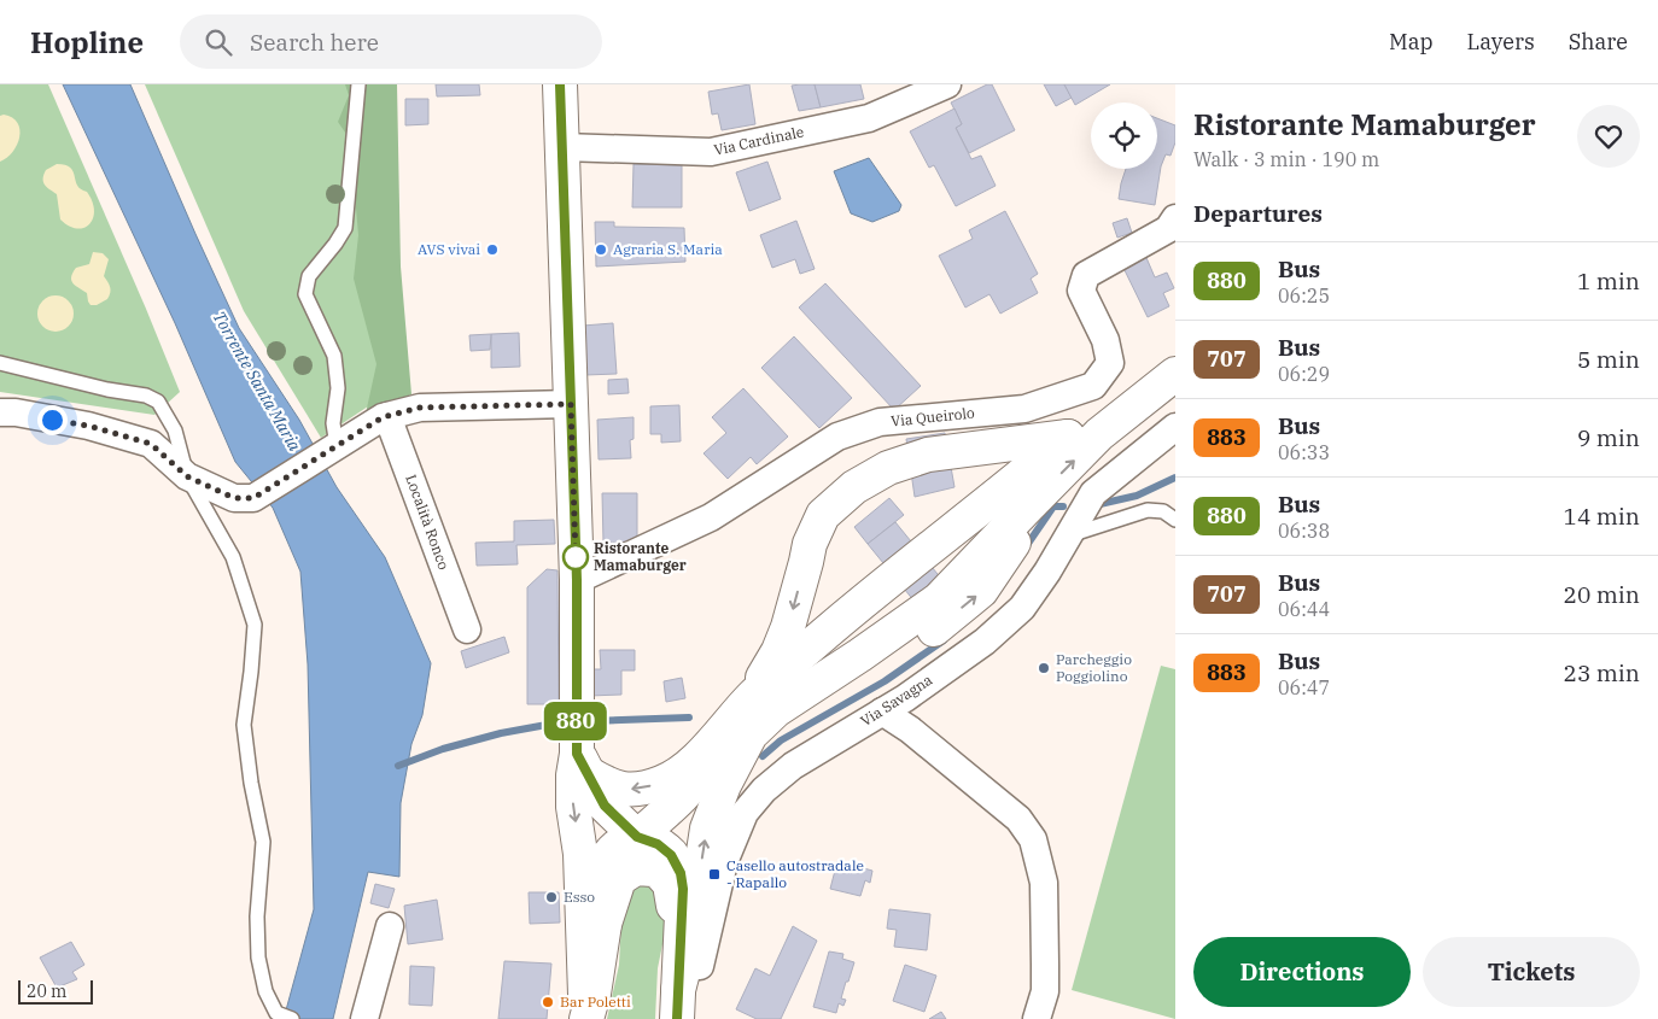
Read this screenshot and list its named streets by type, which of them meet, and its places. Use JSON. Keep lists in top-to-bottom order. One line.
{"streets":{"street":["Via Cardinale","Via Queirolo","Località Ronco","Via Savagna"]},"water":["Torrente Santa Maria"],"places":{"other":["AVS vivai","Agraria S. Maria","Ristorante Mamaburger","Parcheggio Poggiolino","Esso","Bar Poletti"],"transit":["Casello autostradale - Rapallo"]},"lines":["bus line 880"],"scale_bar":"20 m","page":{"header":"Hopline","search":"Search here","nav":["Map","Layers","Share"],"on_map":"880","heading":[["Ristorante Mamaburger","Walk · 3 min · 190 m"],"Departures"],"list":[{"mark":"880","name":"Bus","note":"06:25","value":"1 min"},{"mark":"707","name":"Bus","note":"06:29","value":"5 min"},{"mark":"883","name":"Bus","note":"06:33","value":"9 min"},{"mark":"880","name":"Bus","note":"06:38","value":"14 min"},{"mark":"707","name":"Bus","note":"06:44","value":"20 min"},{"mark":"883","name":"Bus","note":"06:47","value":"23 min"}],"buttons":["Directions","Tickets"],"scale":"20 m"}}
